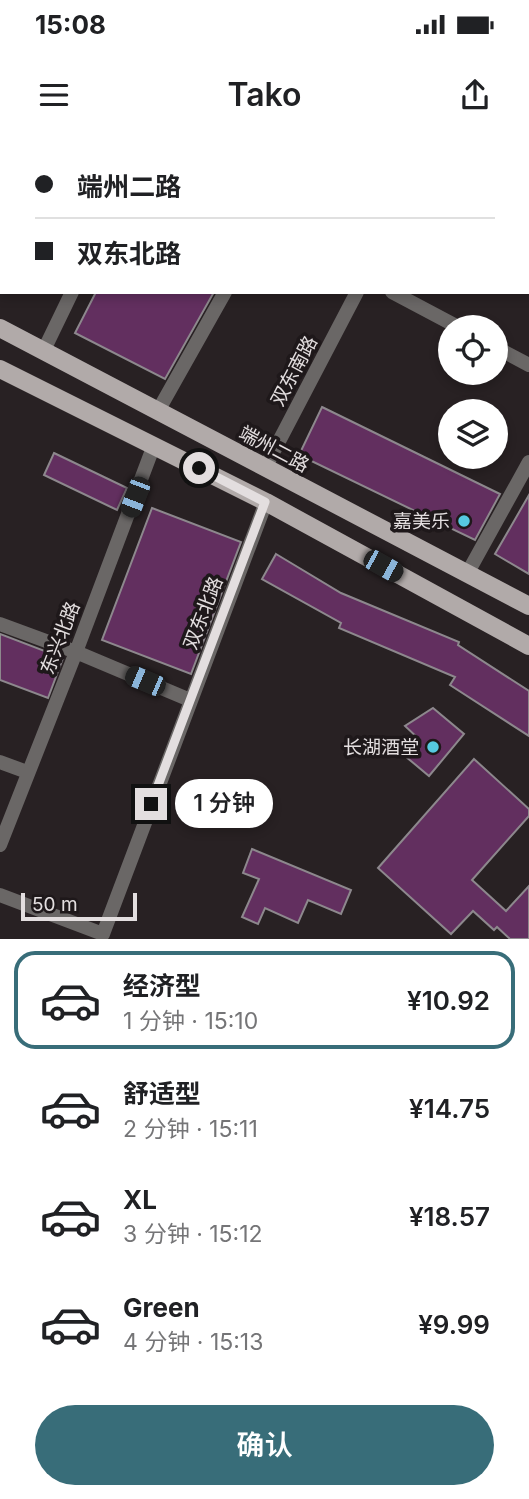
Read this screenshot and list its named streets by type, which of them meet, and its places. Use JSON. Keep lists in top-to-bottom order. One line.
{"streets":{"main road":["端州二路"],"street":["双东南路","双东北路","东兴北路"]},"crossings":[["双东南路","端州二路"]],"places":["嘉美乐","长湖酒堂"],"scale_bar":"50 m","page":{"status":"15:08","header":"Tako","banner":["端州二路","双东北路"],"bubble":"1 分钟","scale":"50 m","list":[{"name":"经济型","note":"1 分钟 · 15:10","value":"¥10.92"},{"name":"舒适型","note":"2 分钟 · 15:11","value":"¥14.75"},{"name":"XL","note":"3 分钟 · 15:12","value":"¥18.57"},{"name":"Green","note":"4 分钟 · 15:13","value":"¥9.99"}],"buttons":"确认"}}
